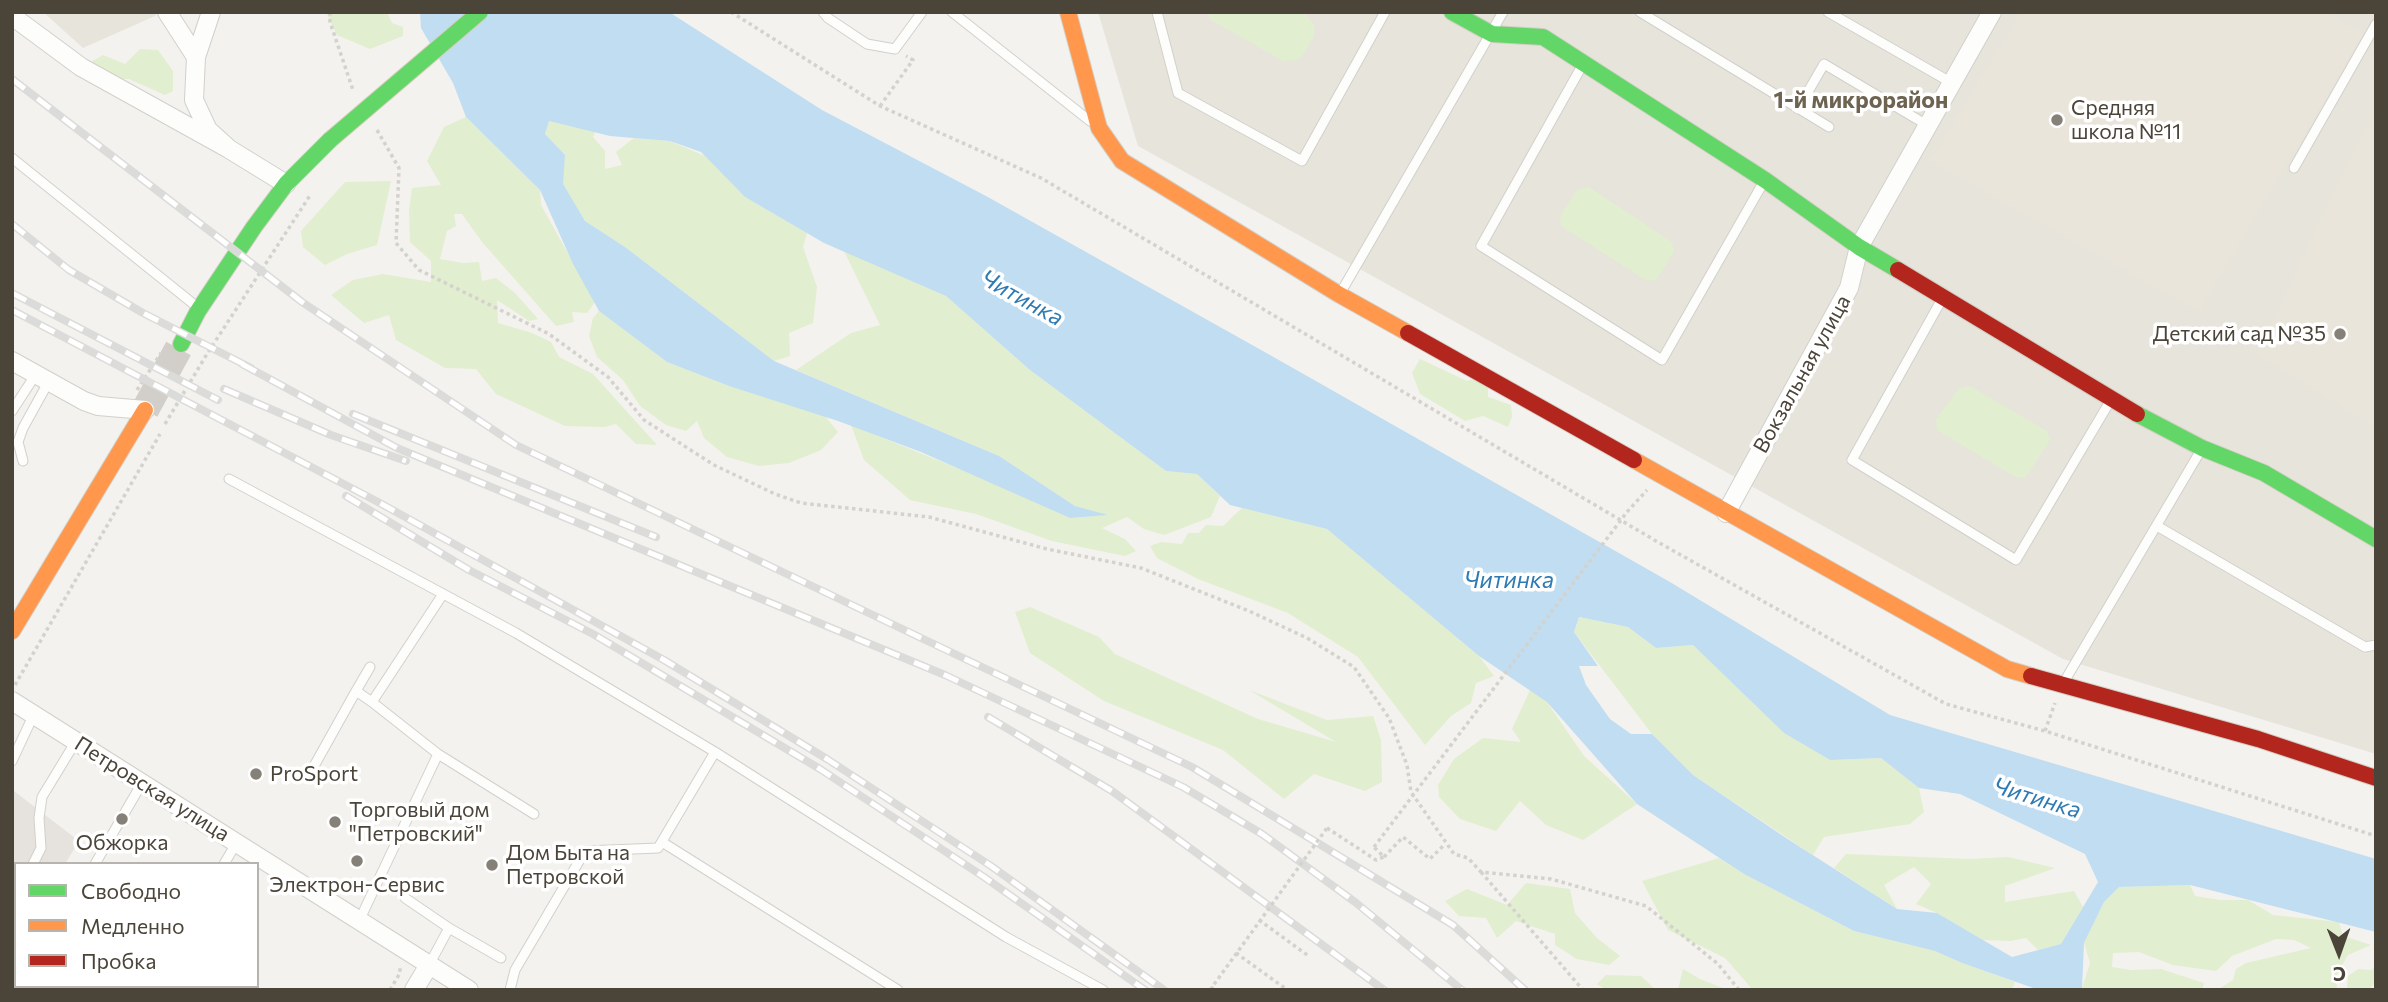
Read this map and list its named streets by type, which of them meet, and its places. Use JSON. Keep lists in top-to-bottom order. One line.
{"streets":{"street":["Вокзальная улица","Петровская улица"]},"districts":["1-й микрорайон"],"water":["Читинка"],"places":["Средняя школа №11","Детский сад №35","ProSport","Обжорка","Торговый дом \"Петровский\"","Электрон-Сервис","Дом Быта на Петровской"],"legend":["Свободно","Медленно","Пробка"],"north":"bottom"}
